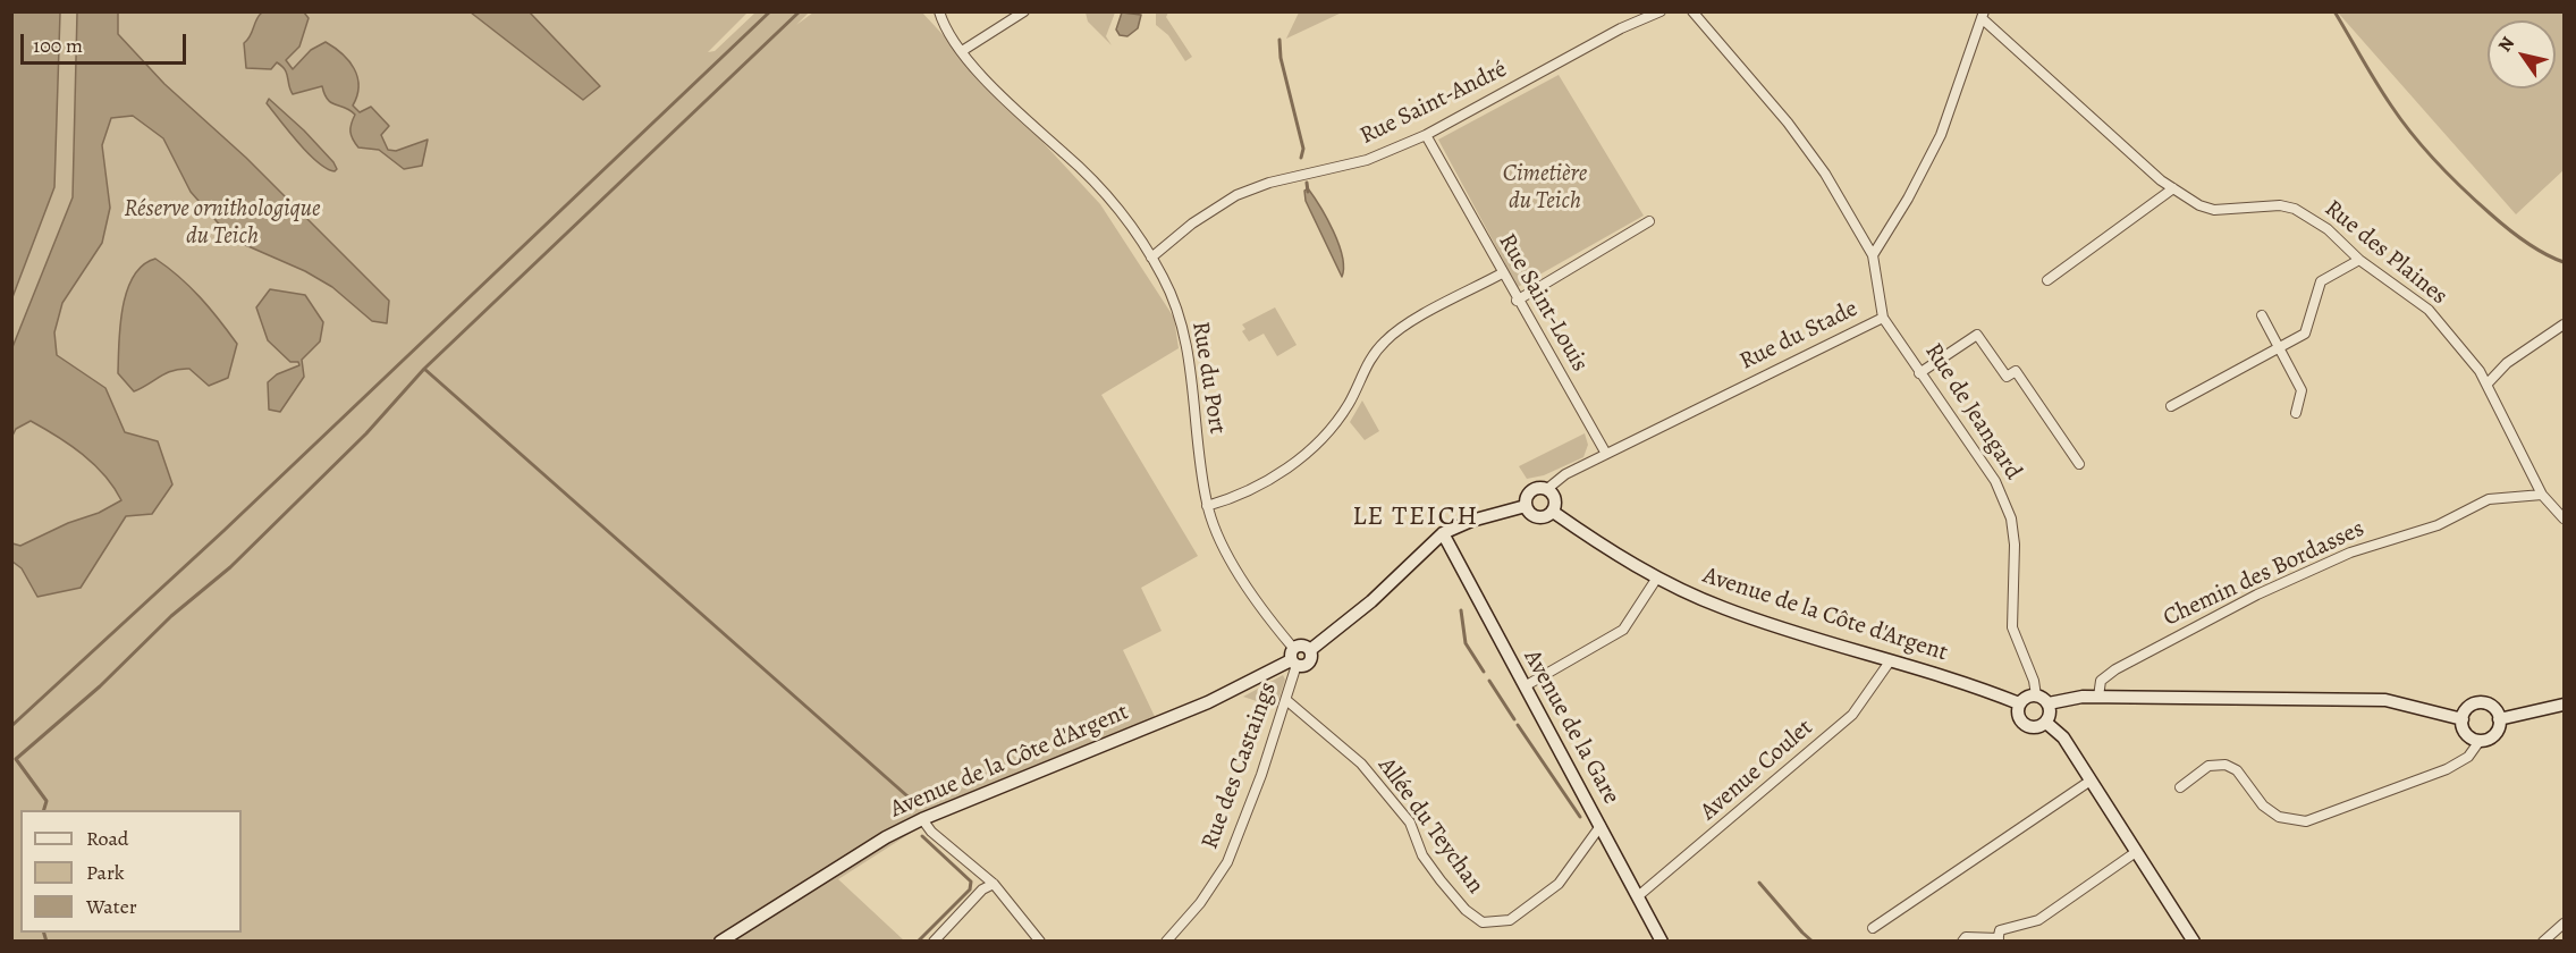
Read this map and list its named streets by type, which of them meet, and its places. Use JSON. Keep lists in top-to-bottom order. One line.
{"streets":{"main road":["Avenue de la Côte d'Argent","Avenue de la Gare"],"street":["Rue Saint-André","Rue des Plaines","Rue Saint-Louis","Rue du Stade","Rue du Port","Rue de Jeangard","Chemin des Bordasses","Rue des Castaings","Avenue Coulet","Allée du Teychan"]},"crossings":[["Rue Saint-André","Rue Saint-Louis"],["Rue Saint-André","Rue du Port"],["Rue des Plaines","Chemin des Bordasses"],["Rue Saint-Louis","Rue du Stade"],["Rue du Stade","Rue de Jeangard"],["Rue du Stade","Avenue de la Côte d'Argent"],["Rue du Port","Avenue de la Côte d'Argent"],["Rue du Port","Rue des Castaings"],["Rue de Jeangard","Avenue de la Côte d'Argent"],["Avenue de la Côte d'Argent","Rue des Castaings"],["Avenue de la Côte d'Argent","Avenue Coulet"],["Avenue de la Gare","Avenue Coulet"],["Avenue de la Gare","Allée du Teychan"],["Rue des Castaings","Allée du Teychan"]],"districts":["LE TEICH"],"parks":["Cimetière du Teich","Réserve ornithologique du Teich"],"legend":["Road","Park","Water"],"scale_bar":"100 m","north":"top left"}
